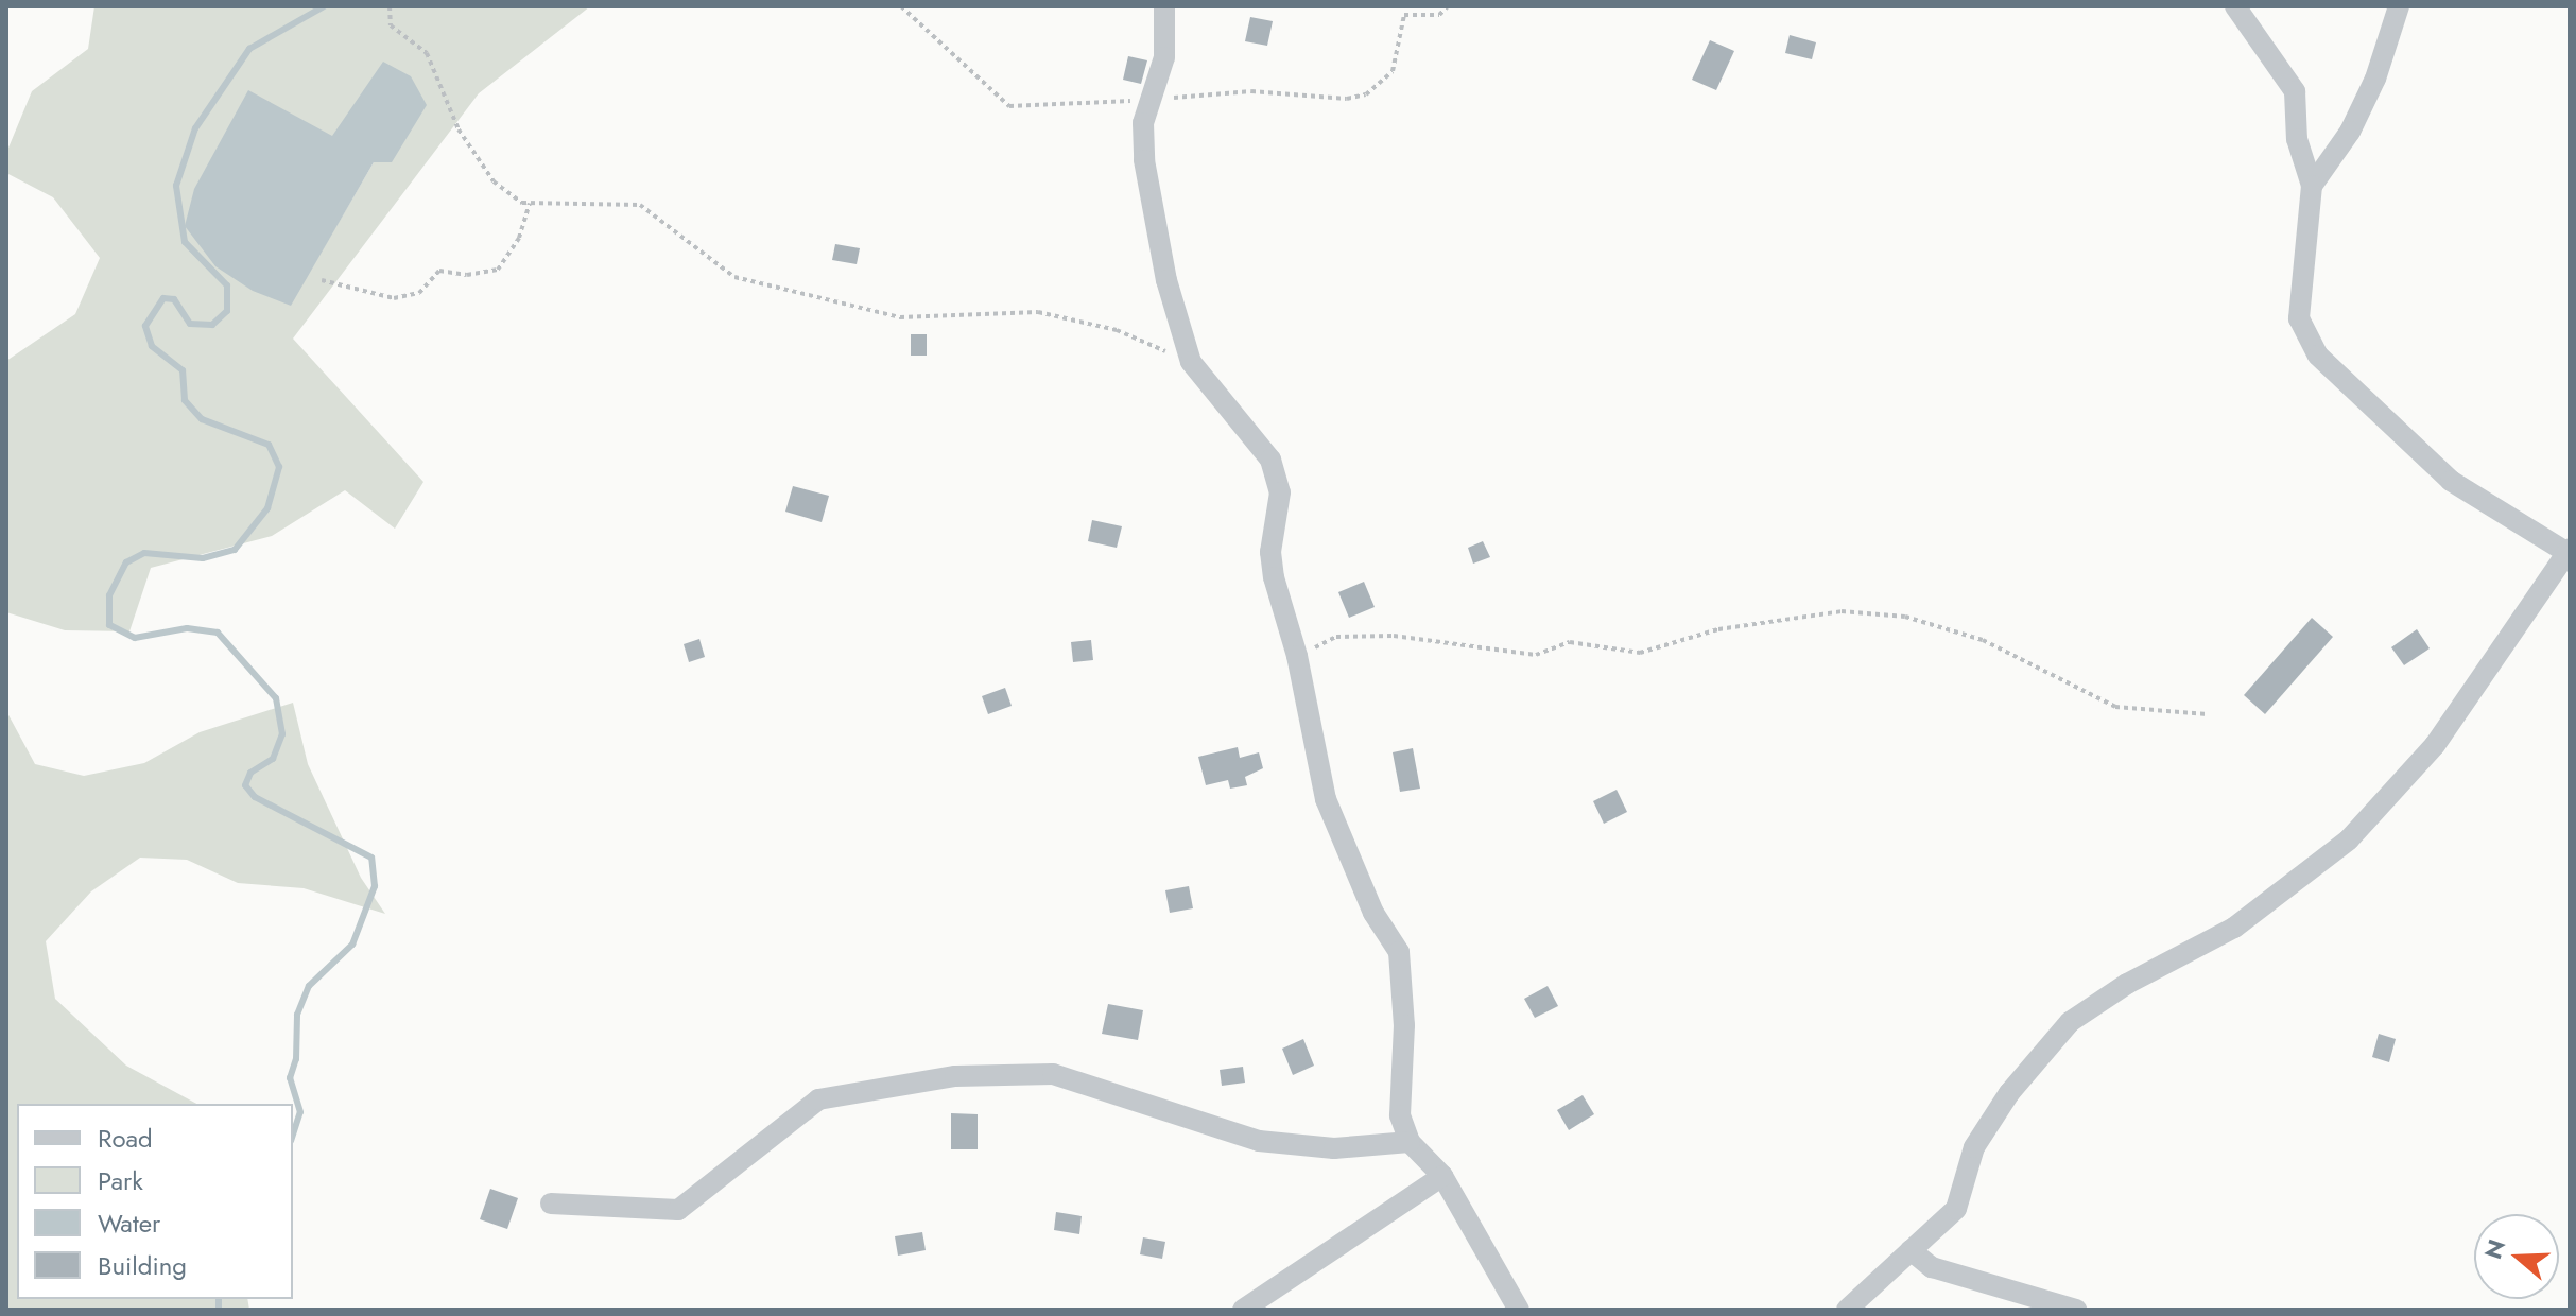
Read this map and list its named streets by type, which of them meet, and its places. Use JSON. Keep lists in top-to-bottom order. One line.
{"legend":["Road","Park","Water","Building"],"north":"left"}
